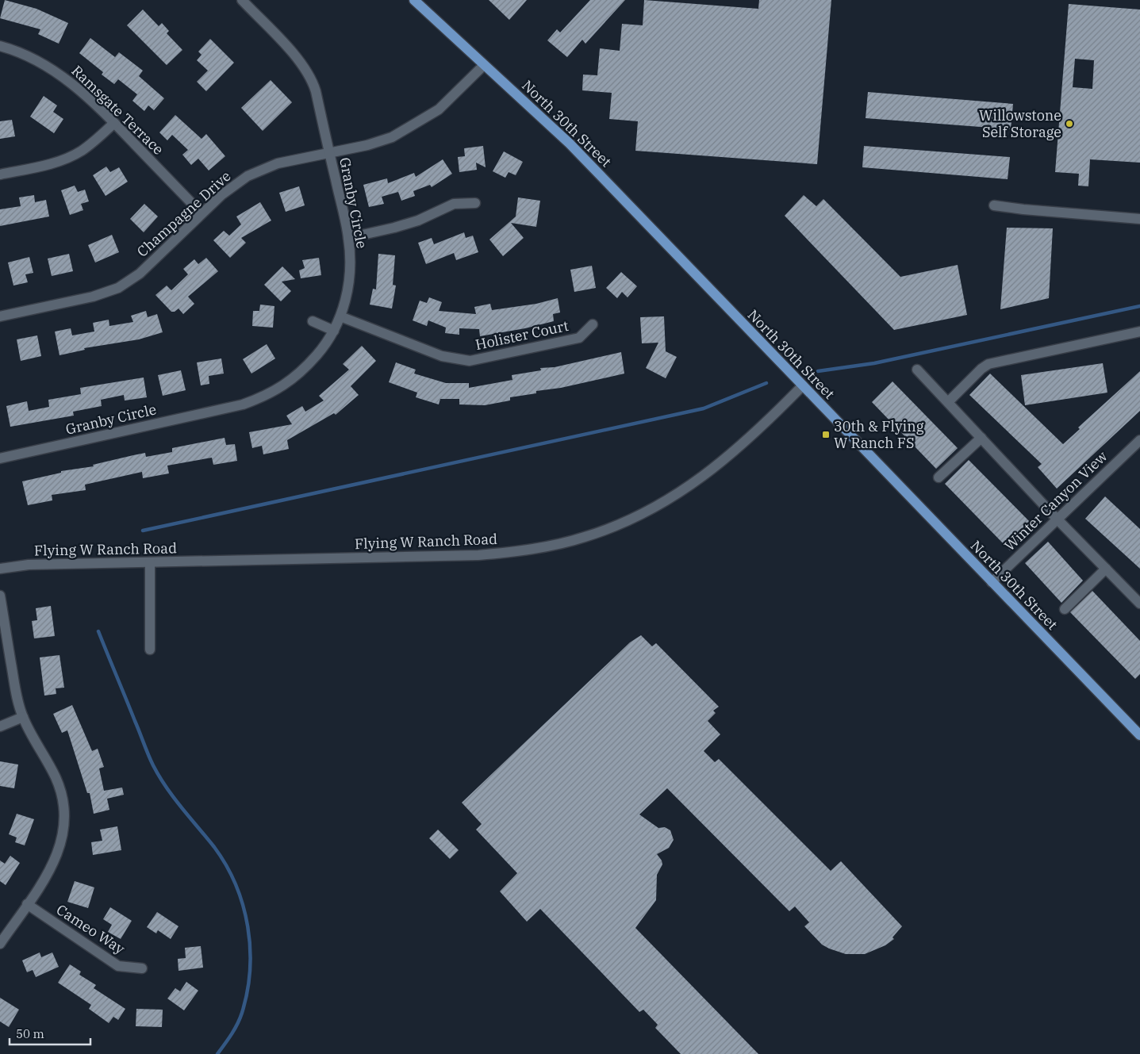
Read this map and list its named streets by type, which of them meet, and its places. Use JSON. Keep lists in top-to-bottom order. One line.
{"streets":{"main road":["North 30th Street"],"street":["Ramsgate Terrace","Granby Circle","Champagne Drive","Holister Court","Winter Canyon View","Flying W Ranch Road","Cameo Way"]},"crossings":[["Ramsgate Terrace","Champagne Drive"],["North 30th Street","Champagne Drive"],["North 30th Street","Winter Canyon View"],["North 30th Street","Flying W Ranch Road"],["Granby Circle","Champagne Drive"],["Granby Circle","Holister Court"]],"places":{"other":["Willowstone Self Storage"],"transit":["30th & Flying W Ranch FS"]},"scale_bar":"50 m"}
